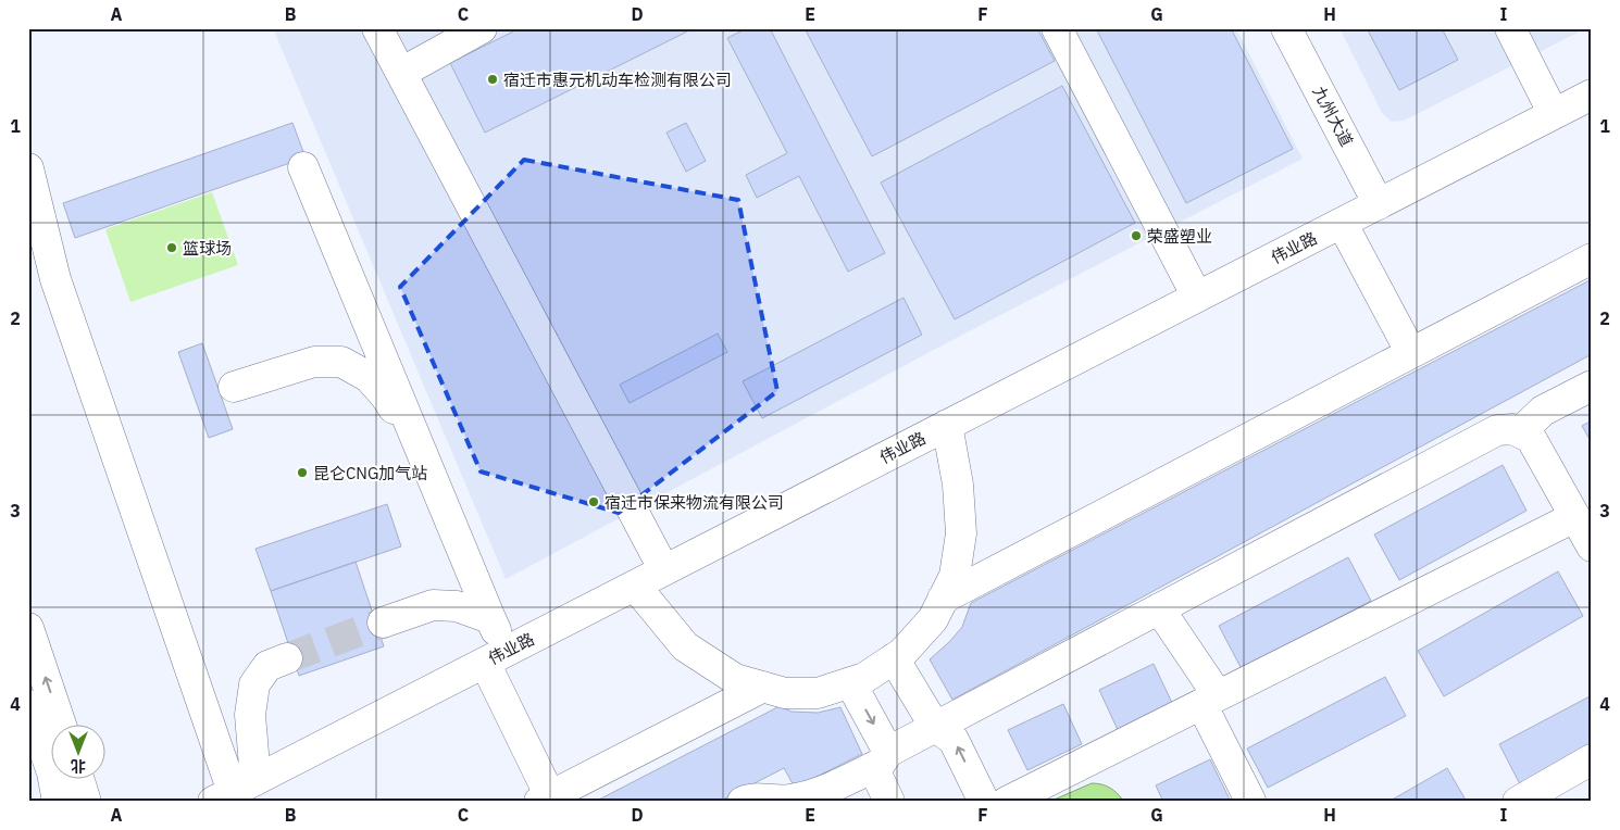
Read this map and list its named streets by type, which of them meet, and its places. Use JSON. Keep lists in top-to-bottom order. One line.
{"streets":{"street":["九州大道","伟业路"]},"crossings":[["九州大道","伟业路"]],"places":["宿迁市惠元机动车检测有限公司","荣盛塑业","篮球场","昆仑CNG加气站","宿迁市保来物流有限公司"],"north":"bottom","grid":{"columns":["A","B","C","D","E","F","G","H","I"],"rows":["1","2","3","4"]}}
